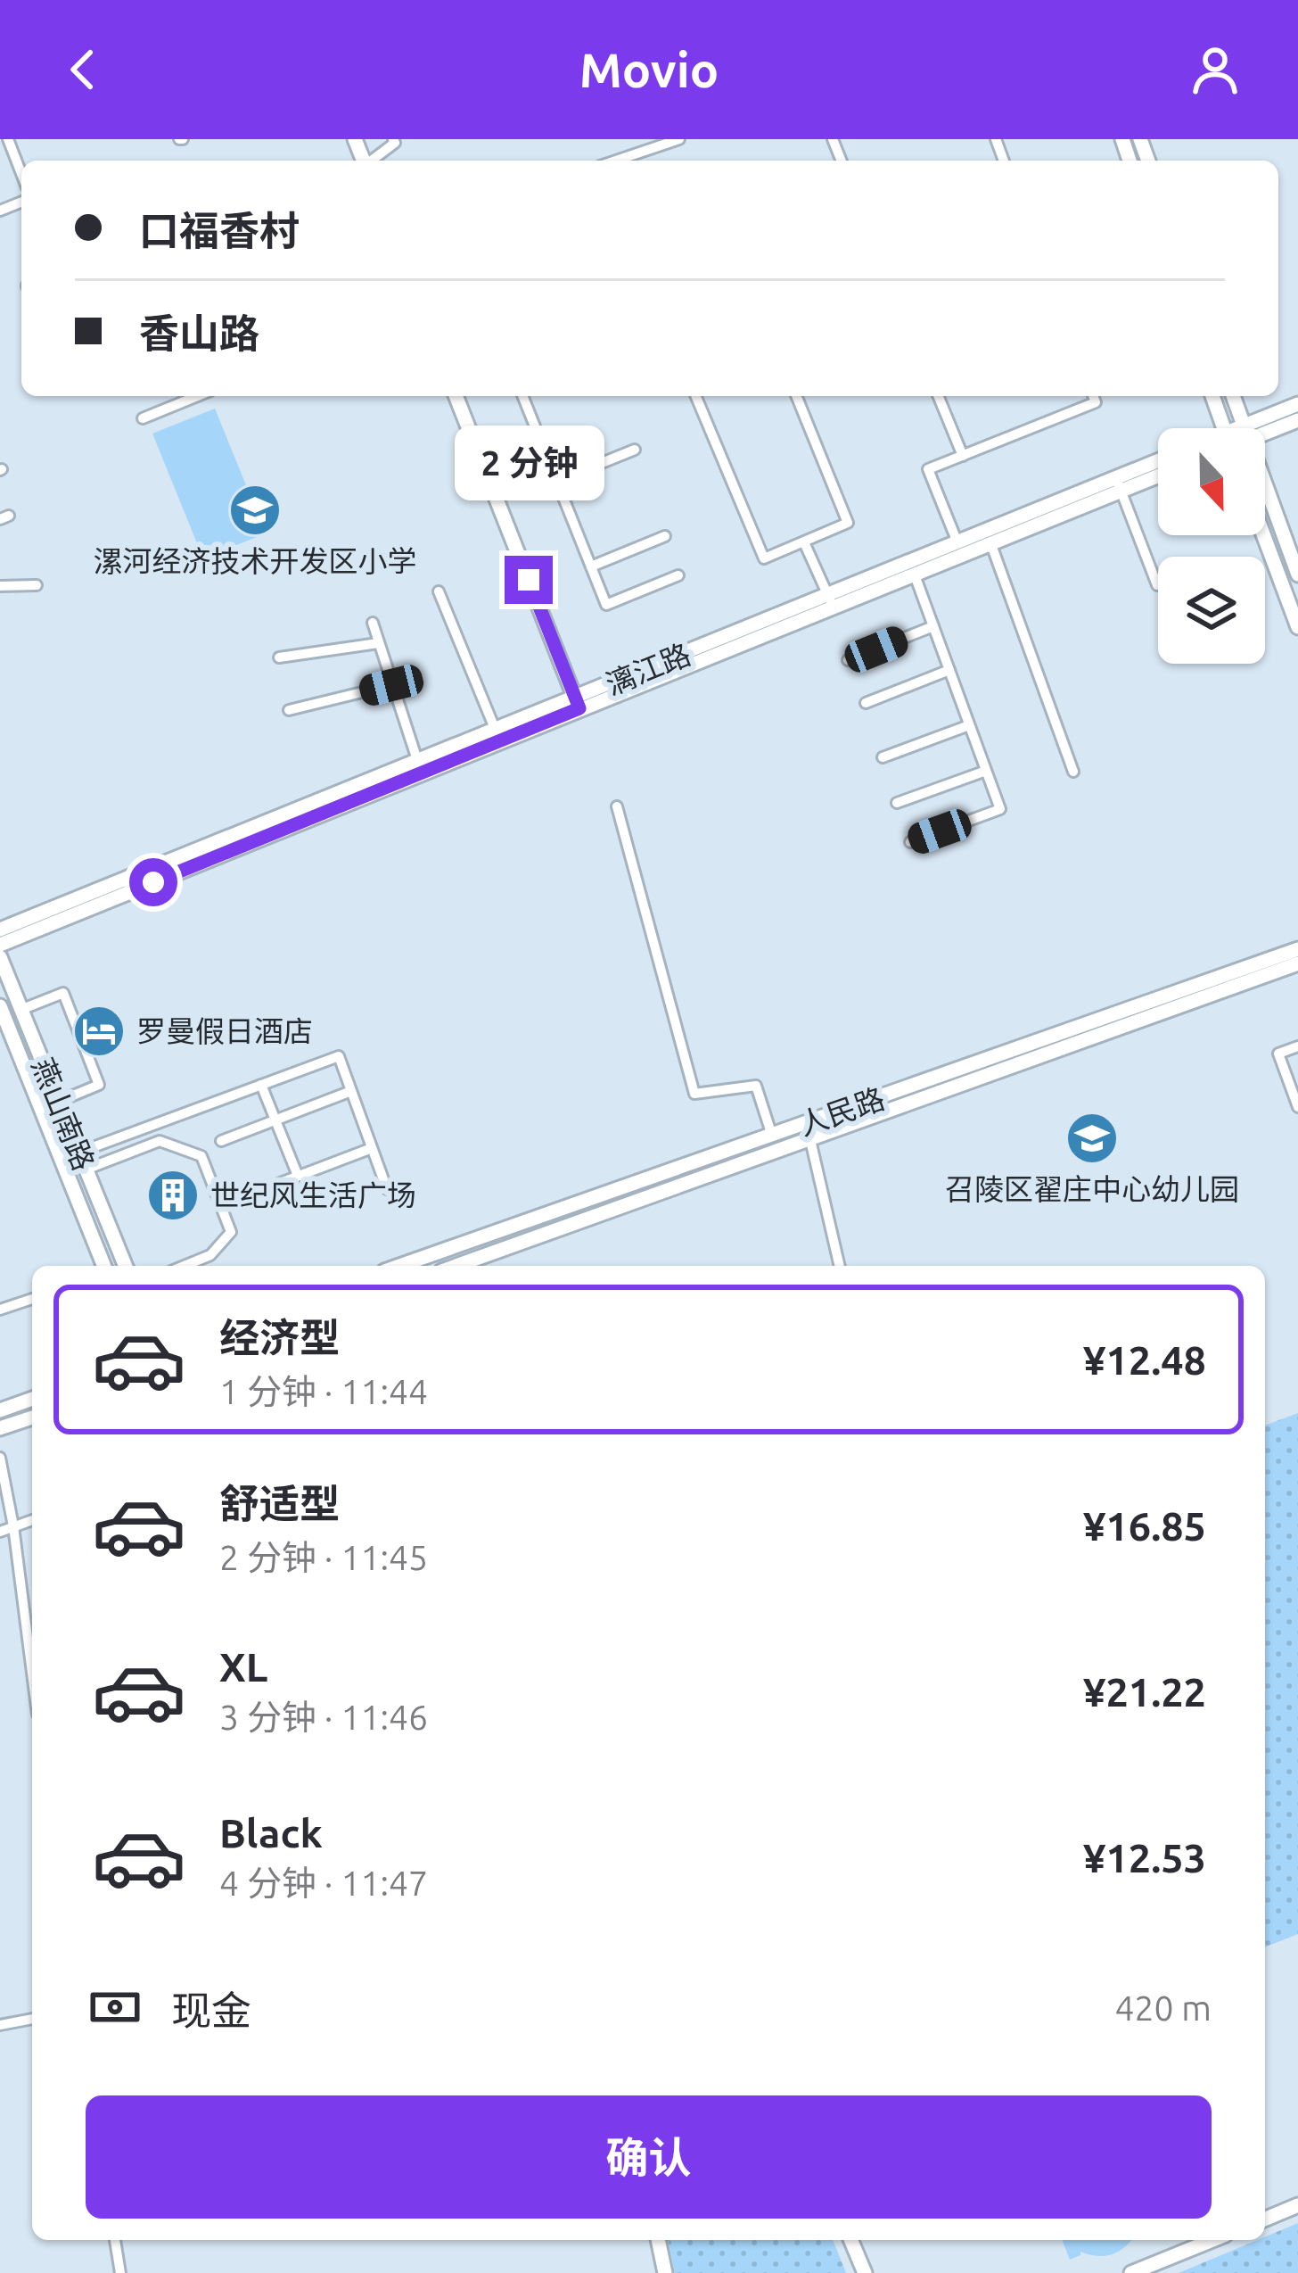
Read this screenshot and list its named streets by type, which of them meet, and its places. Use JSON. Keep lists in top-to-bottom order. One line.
{"streets":{"street":["漓江路","人民路","燕山南路"]},"places":{"school or university":["漯河经济技术开发区小学","召陵区翟庄中心幼儿园"],"hotel":["罗曼假日酒店"],"building":["世纪风生活广场"]},"north":"bottom","page":{"header":"Movio","banner":["口福香村","香山路"],"bubble":"2 分钟","list":[{"name":"经济型","note":"1 分钟 · 11:44","value":"¥12.48"},{"name":"舒适型","note":"2 分钟 · 11:45","value":"¥16.85"},{"name":"XL","note":"3 分钟 · 11:46","value":"¥21.22"},{"name":"Black","note":"4 分钟 · 11:47","value":"¥12.53"}],"pay":["现金","420 m"],"buttons":"确认"}}
